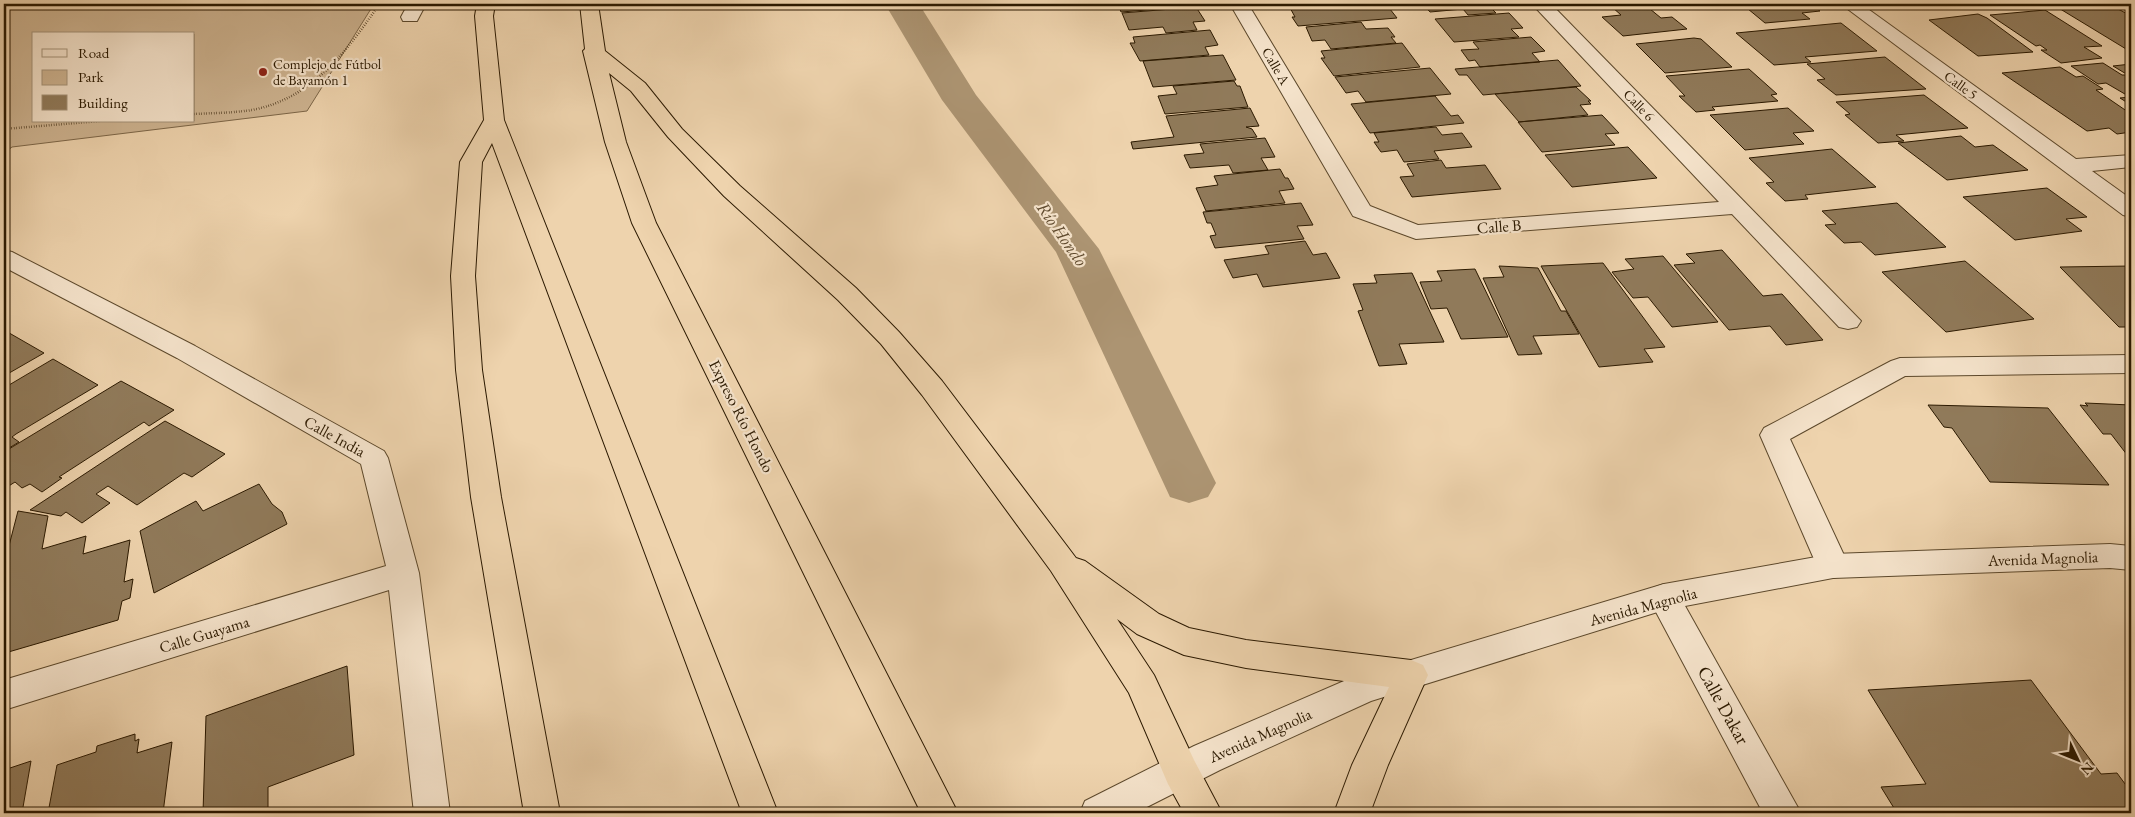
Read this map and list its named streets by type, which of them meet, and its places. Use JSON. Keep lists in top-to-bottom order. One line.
{"streets":{"highway":["Expreso Río Hondo"],"street":["Calle A","Calle 5","Calle 6","Calle B","Calle India","Avenida Magnolia","Calle Guayama","Calle Dakar"]},"crossings":[["Calle A","Calle B"],["Calle 6","Calle B"],["Calle India","Calle Guayama"],["Avenida Magnolia","Calle Dakar"]],"water":["Río Hondo"],"places":["Complejo de Fútbol de Bayamón 1"],"legend":["Road","Park","Building"],"north":"bottom right"}
